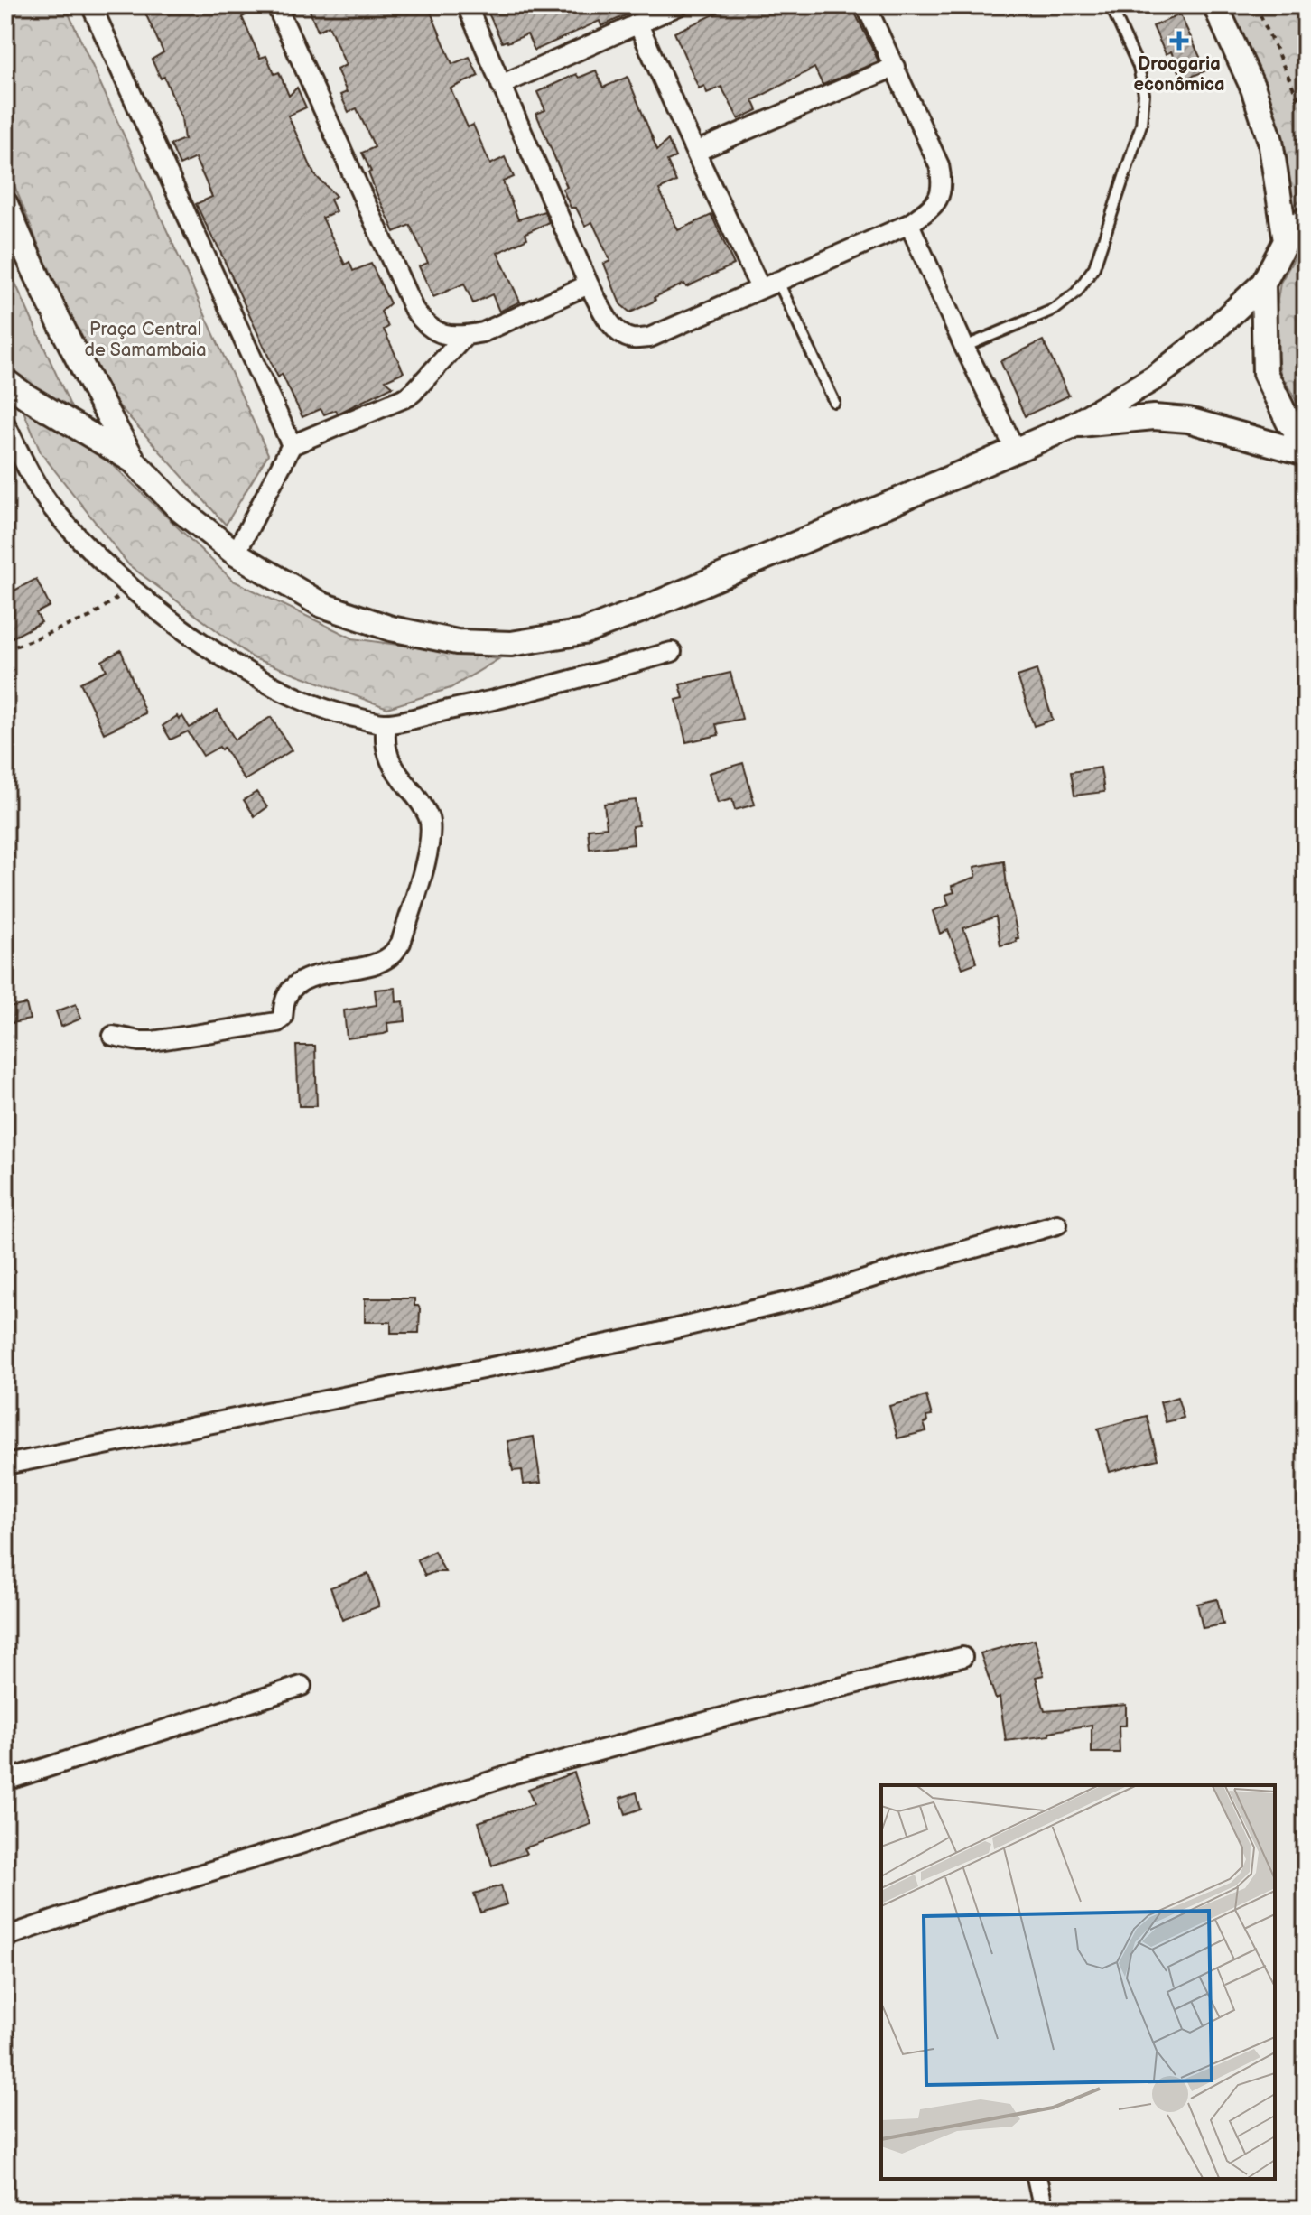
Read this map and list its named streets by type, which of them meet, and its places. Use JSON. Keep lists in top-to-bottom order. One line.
{"parks":["Praça Central de Samambaia"],"places":{"health":["Droogaria econômica"]}}
